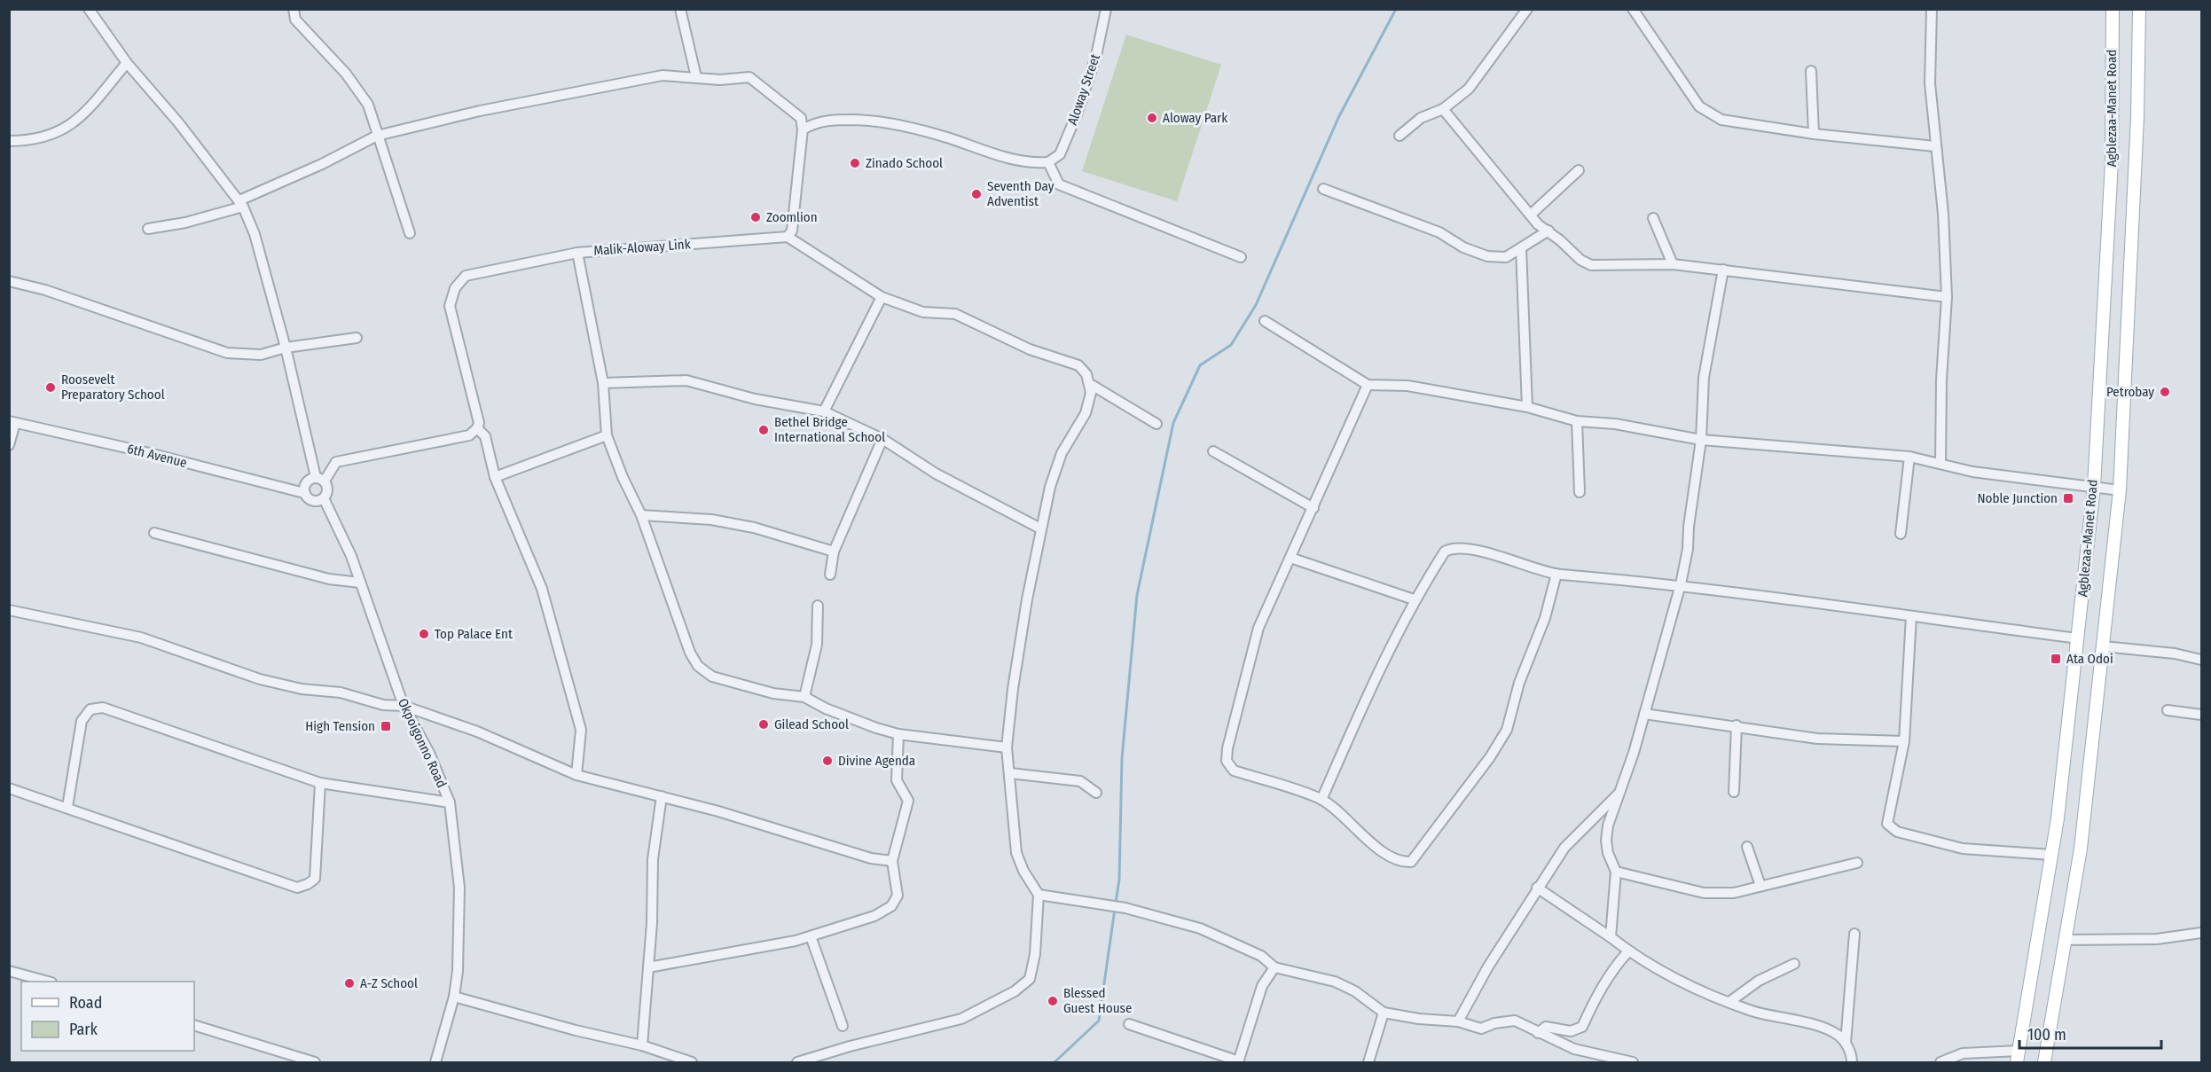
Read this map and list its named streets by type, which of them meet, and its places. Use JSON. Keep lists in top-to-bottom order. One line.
{"streets":{"main road":["Agblezaa-Manet Road"],"street":["Aloway Street","Malik-Aloway Link","6th Avenue","Okpoigonno Road"]},"crossings":[["6th Avenue","Okpoigonno Road"]],"places":{"other":["Aloway Park","Zinado School","Seventh Day Adventist","Zoomlion","Roosevelt Preparatory School","Petrobay","Bethel Bridge International School","Top Palace Ent","Gilead School","Divine Agenda","A-Z School","Blessed Guest House"],"transit":["Noble Junction","Ata Odoi","High Tension"]},"legend":["Road","Park"],"scale_bar":"100 m"}
